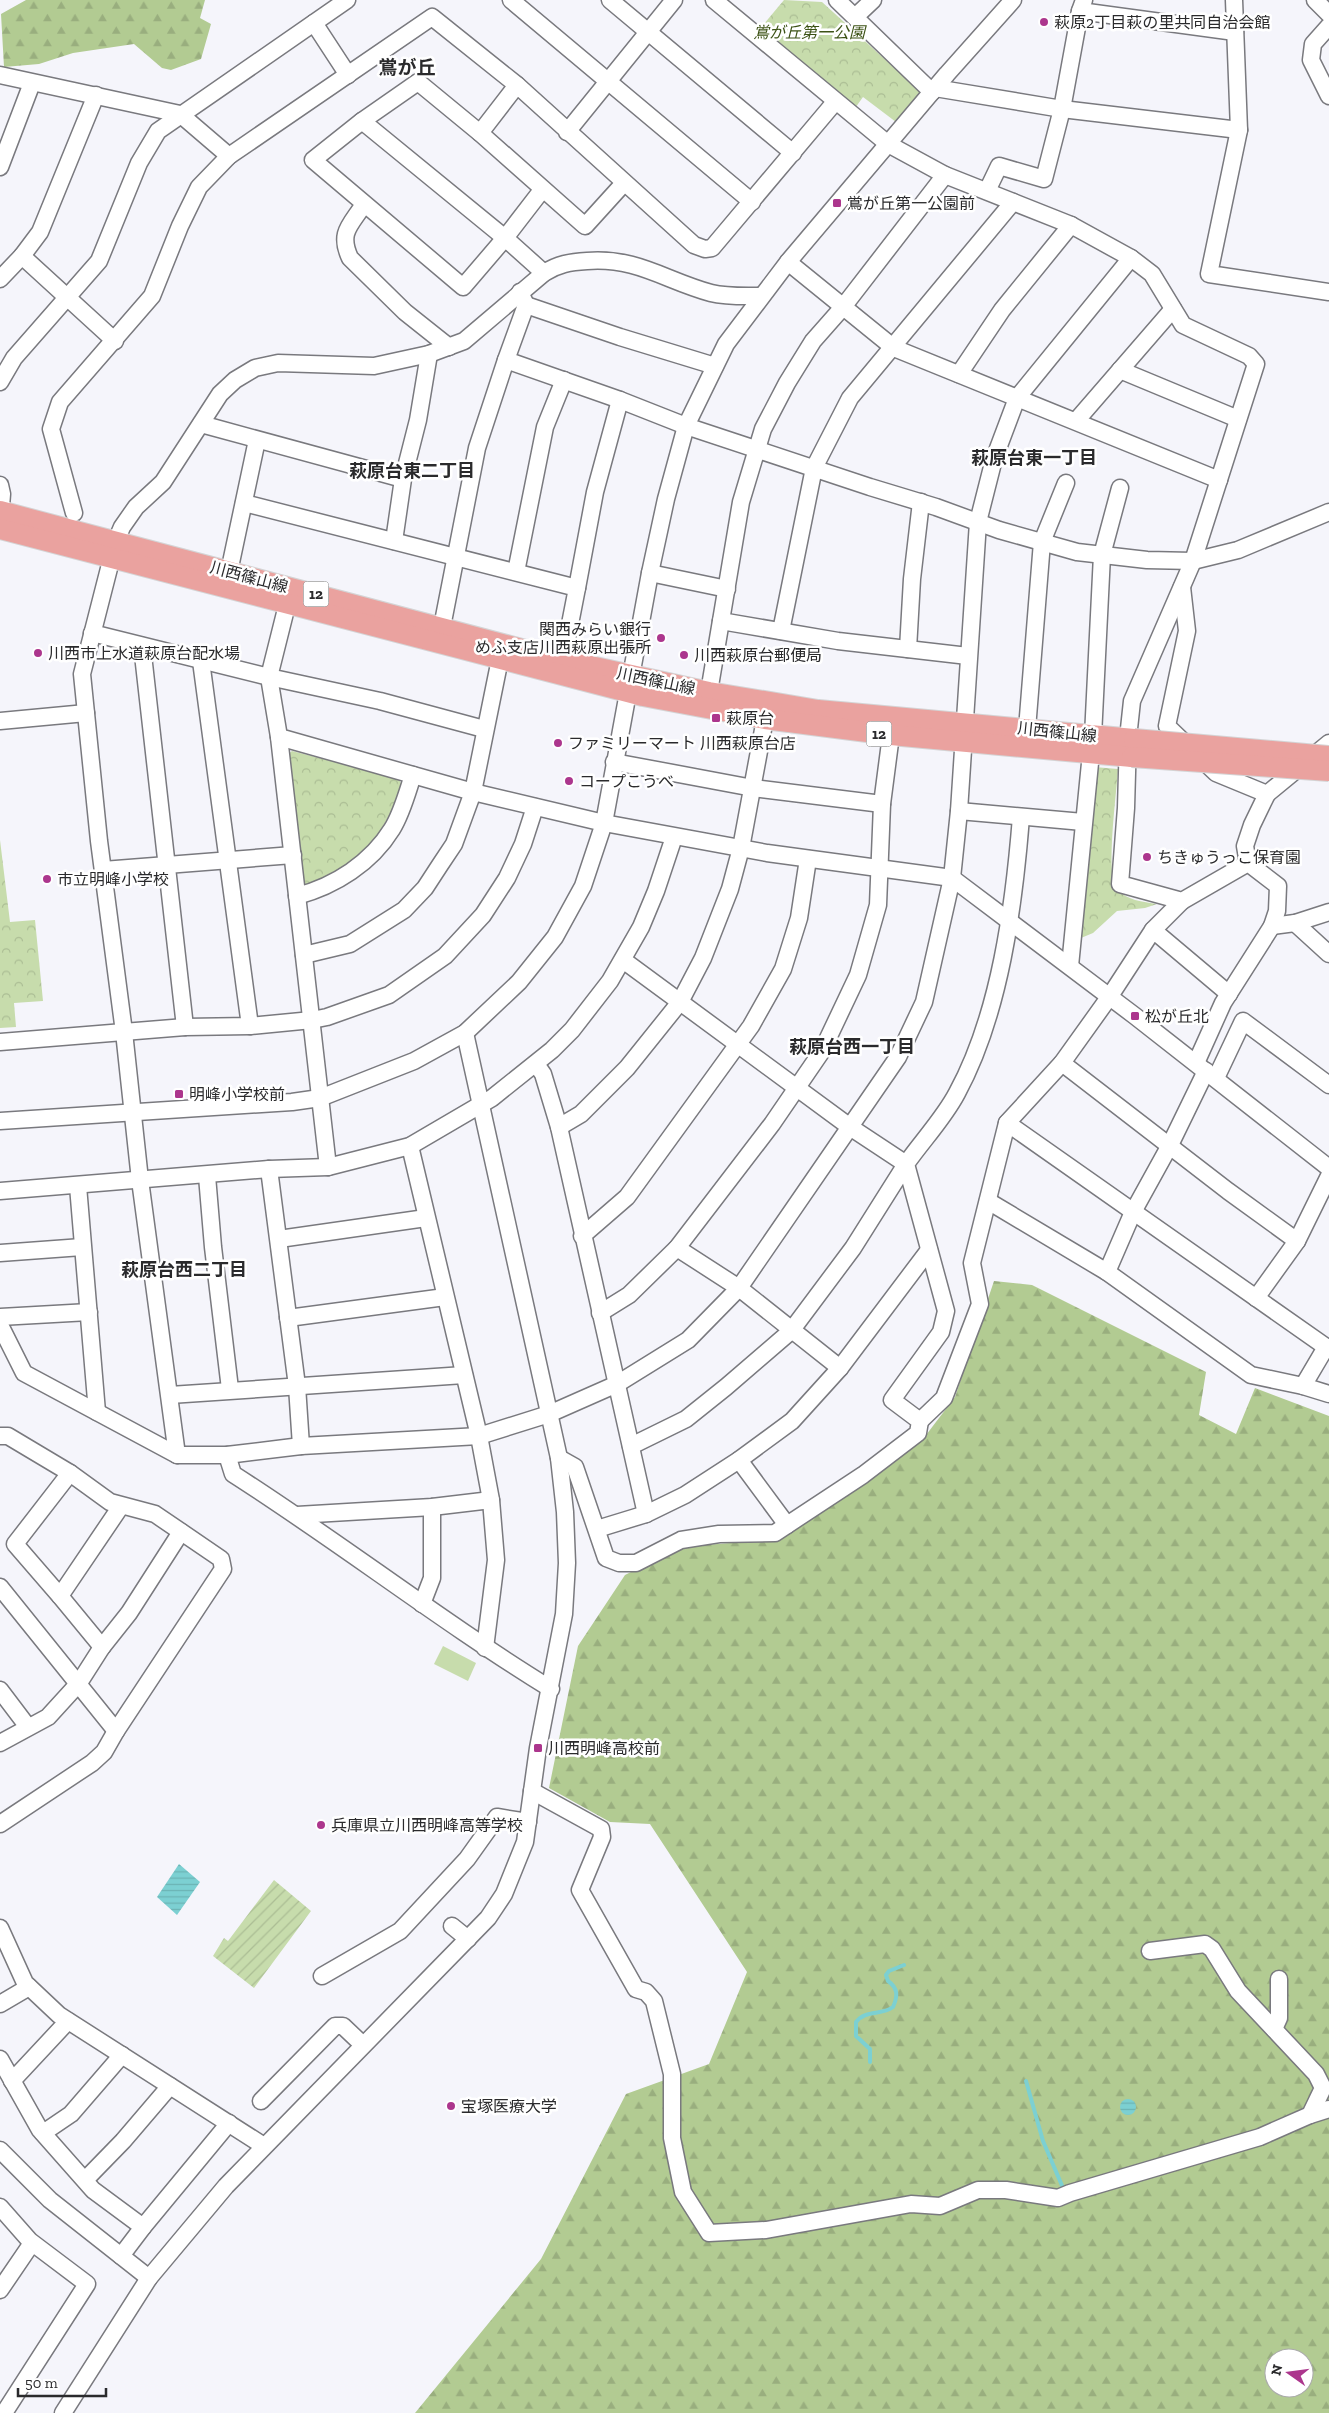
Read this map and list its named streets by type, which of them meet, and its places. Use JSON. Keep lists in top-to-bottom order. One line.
{"streets":{"main road":["川西篠山線","12"]},"districts":["鴬が丘","萩原台東一丁目","萩原台東二丁目","萩原台西一丁目","萩原台西二丁目"],"parks":["鴬が丘第一公園"],"places":{"other":["萩原2丁目萩の里共同自治会館","関西みらい銀行 めふ支店川西萩原出張所","川西市上水道萩原台配水場","川西萩原台郵便局","ファミリーマート 川西萩原台店","コープこうべ","ちきゅうっこ保育園","市立明峰小学校","兵庫県立川西明峰高等学校","宝塚医療大学"],"transit":["鴬が丘第一公園前","萩原台","松が丘北","明峰小学校前","川西明峰高校前"]},"scale_bar":"50 m","north":"left"}
